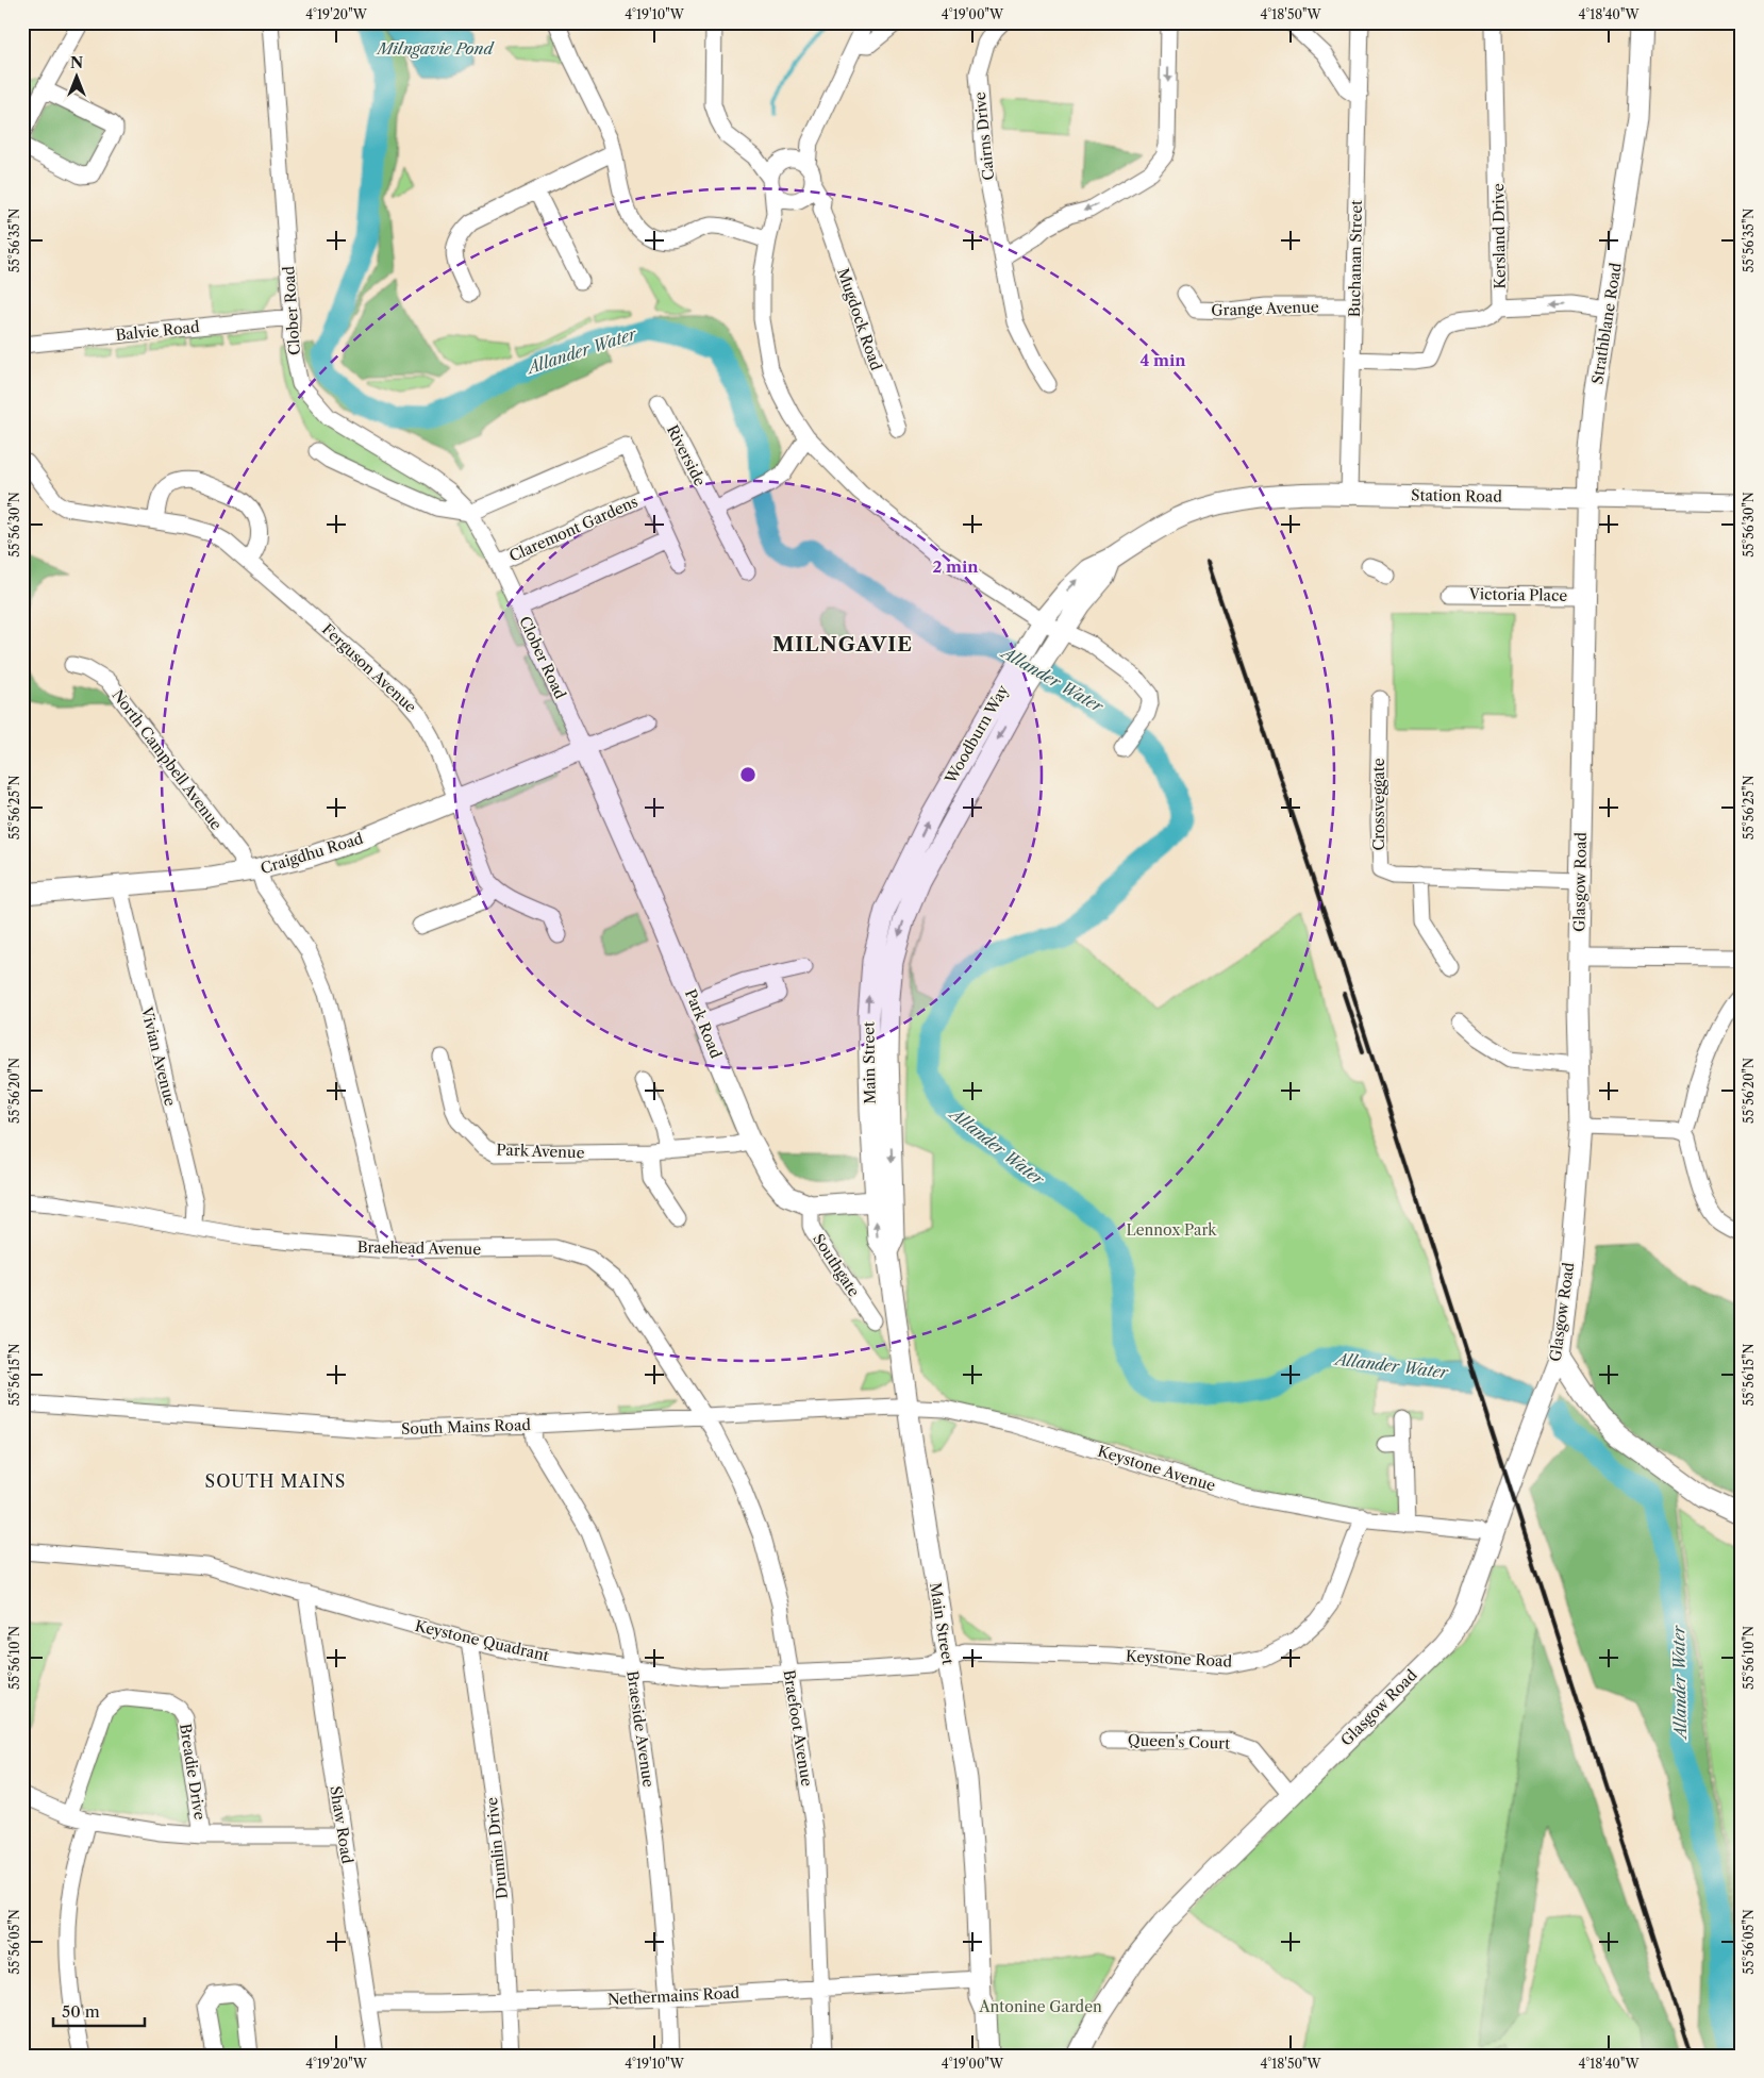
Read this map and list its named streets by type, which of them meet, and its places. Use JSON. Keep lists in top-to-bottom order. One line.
{"streets":{"main road":["Strathblane Road","Station Road","Woodburn Way","Craigdhu Road","Glasgow Road","Park Road","Main Street"],"street":["Cairns Drive","Kersland Drive","Buchanan Street","Grange Avenue","Clober Road","Mugdock Road","Balvie Road","Riverside","Claremont Gardens","Victoria Place","Ferguson Avenue","North Campbell Avenue","Crossveggate","Vivian Avenue","Park Avenue","Braehead Avenue","Southgate","South Mains Road","Keystone Avenue","Keystone Quadrant","Keystone Road","Braefoot Avenue","Braeside Avenue","Queen's Court","Breadie Drive","Shaw Road","Drumlin Drive","Nethermains Road"]},"crossings":[["Kersland Drive","Buchanan Street"],["Buchanan Street","Grange Avenue"],["Buchanan Street","Station Road"],["Clober Road","Balvie Road"],["Clober Road","Claremont Gardens"],["Clober Road","Craigdhu Road"],["Clober Road","Park Road"],["Strathblane Road","Station Road"],["Strathblane Road","Glasgow Road"],["Station Road","Woodburn Way"],["Station Road","Glasgow Road"],["Victoria Place","Glasgow Road"],["Ferguson Avenue","Craigdhu Road"],["Woodburn Way","Main Street"],["North Campbell Avenue","Craigdhu Road"],["North Campbell Avenue","Braehead Avenue"],["Crossveggate","Glasgow Road"],["Craigdhu Road","Park Road"],["Craigdhu Road","Vivian Avenue"],["Glasgow Road","Queen's Court"],["Park Road","Main Street"],["Park Road","Park Avenue"],["Park Road","Southgate"],["Vivian Avenue","Braehead Avenue"],["Main Street","South Mains Road"],["Main Street","Keystone Avenue"],["Main Street","Keystone Quadrant"],["Main Street","Keystone Road"],["Main Street","Nethermains Road"],["Braehead Avenue","South Mains Road"],["Braehead Avenue","Braefoot Avenue"],["South Mains Road","Keystone Avenue"],["South Mains Road","Braefoot Avenue"],["South Mains Road","Braeside Avenue"],["Keystone Avenue","Keystone Road"],["Keystone Quadrant","Keystone Road"],["Keystone Quadrant","Braefoot Avenue"],["Keystone Quadrant","Braeside Avenue"],["Keystone Quadrant","Shaw Road"],["Keystone Quadrant","Drumlin Drive"],["Braefoot Avenue","Nethermains Road"],["Braeside Avenue","Nethermains Road"],["Breadie Drive","Shaw Road"],["Shaw Road","Nethermains Road"],["Drumlin Drive","Nethermains Road"]],"districts":["MILNGAVIE","SOUTH MAINS"],"water":["Milngavie Pond","Allander Water"],"parks":["Lennox Park","Antonine Garden"],"scale_bar":"50 m","north":"top","coordinates":["4°19'20\"W","4°19'10\"W","4°19'00\"W","4°18'50\"W","4°18'40\"W","55°56'35\"N","55°56'30\"N","55°56'25\"N","55°56'20\"N","55°56'15\"N","55°56'10\"N","55°56'05\"N"],"rings":["4 min","2 min"]}
